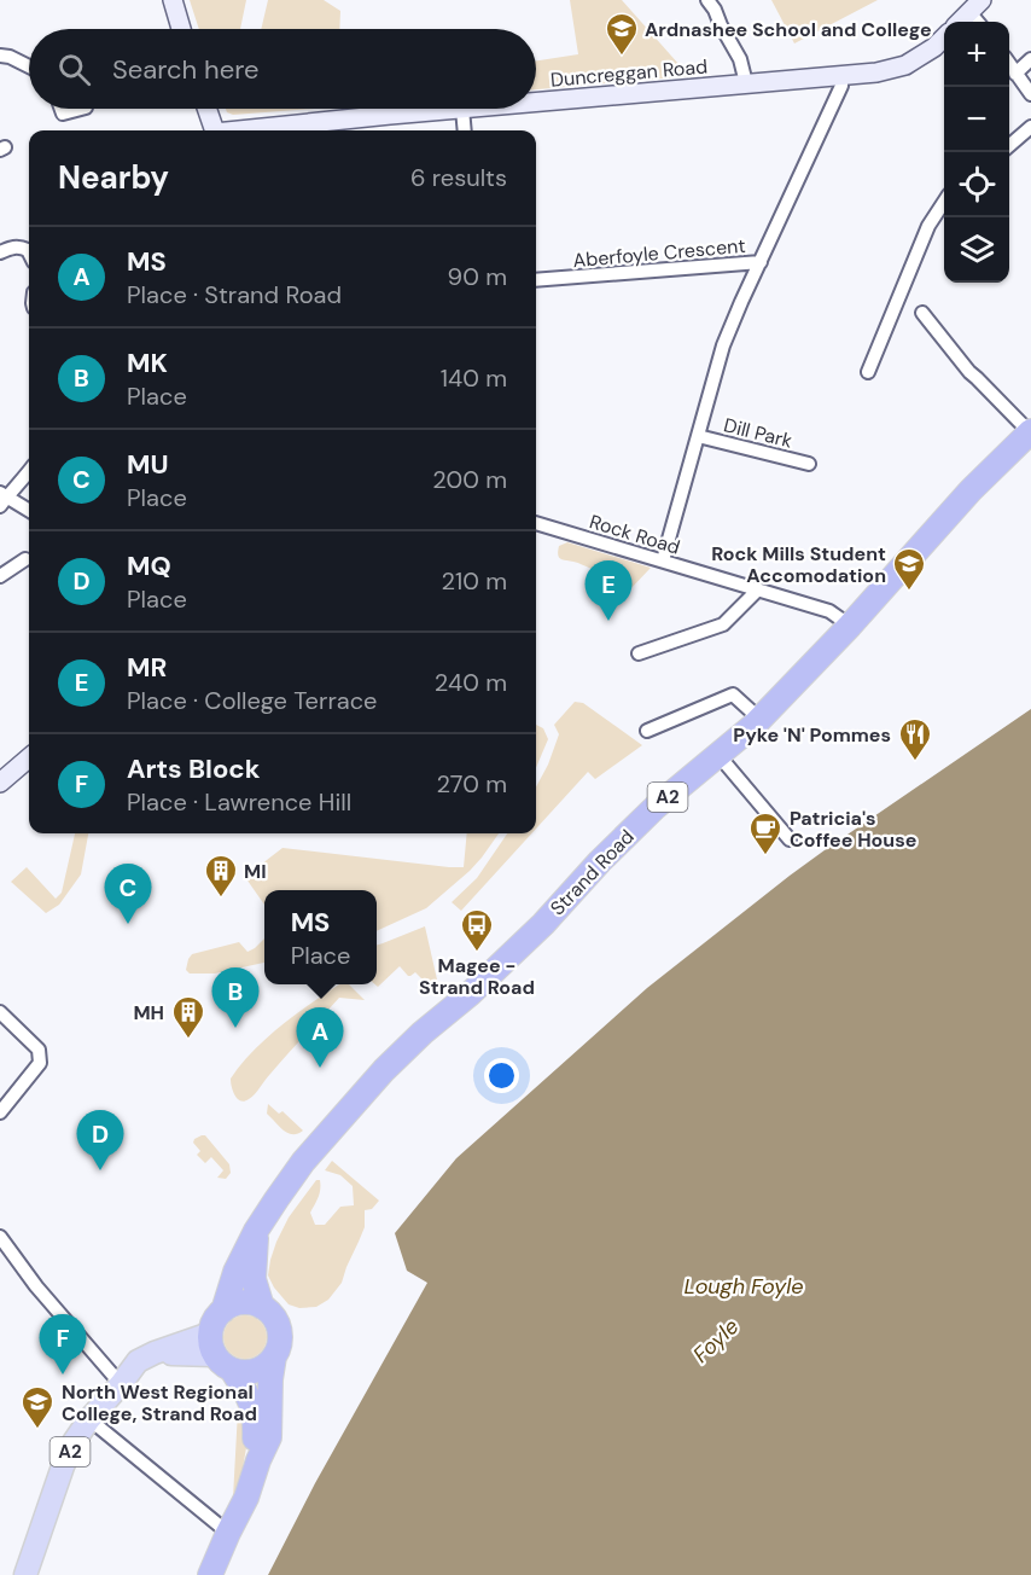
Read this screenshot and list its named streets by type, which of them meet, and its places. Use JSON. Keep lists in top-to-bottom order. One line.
{"streets":{"highway":["A2","Strand Road"],"main road":["Duncreggan Road"],"street":["Aberfoyle Crescent","Dill Park","Rock Road"]},"crossings":[["Duncreggan Road","Aberfoyle Crescent"],["Rock Road","Strand Road"],["A2","Strand Road"]],"water":["Lough Foyle","Foyle"],"places":{"school or university":["Ardnashee School and College","Rock Mills Student Accomodation","North West Regional College, Strand Road"],"restaurant":["Pyke 'N' Pommes"],"cafe":["Patricia's Coffee House"],"building":["MI","MH"],"bus stop":["Magee - Strand Road"]},"page":{"map_buttons":["+","−"],"search":"Search here","heading":["Nearby","6 results"],"list":[{"mark":"A","name":"MS","note":"Place · Strand Road","value":"90 m"},{"mark":"B","name":"MK","note":"Place","value":"140 m"},{"mark":"C","name":"MU","note":"Place","value":"200 m"},{"mark":"D","name":"MQ","note":"Place","value":"210 m"},{"mark":"E","name":"MR","note":"Place · College Terrace","value":"240 m"},{"mark":"F","name":"Arts Block","note":"Place · Lawrence Hill","value":"270 m"}],"pins":["E","C","B","A","D","F"],"popup":["MS","Place"]}}
